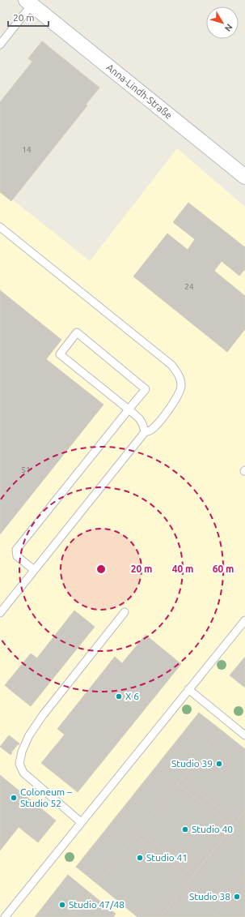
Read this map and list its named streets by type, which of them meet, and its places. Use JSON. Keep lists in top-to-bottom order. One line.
{"streets":{"street":["Anna-Lindh-Straße"]},"places":["X 6","Studio 39","Coloneum – Studio 52","Studio 40","Studio 41","Studio 38","Studio 47/48"],"house_numbers":["14","24","51"],"scale_bar":"20 m","north":"bottom right","rings":["20 m","40 m","60 m"]}
